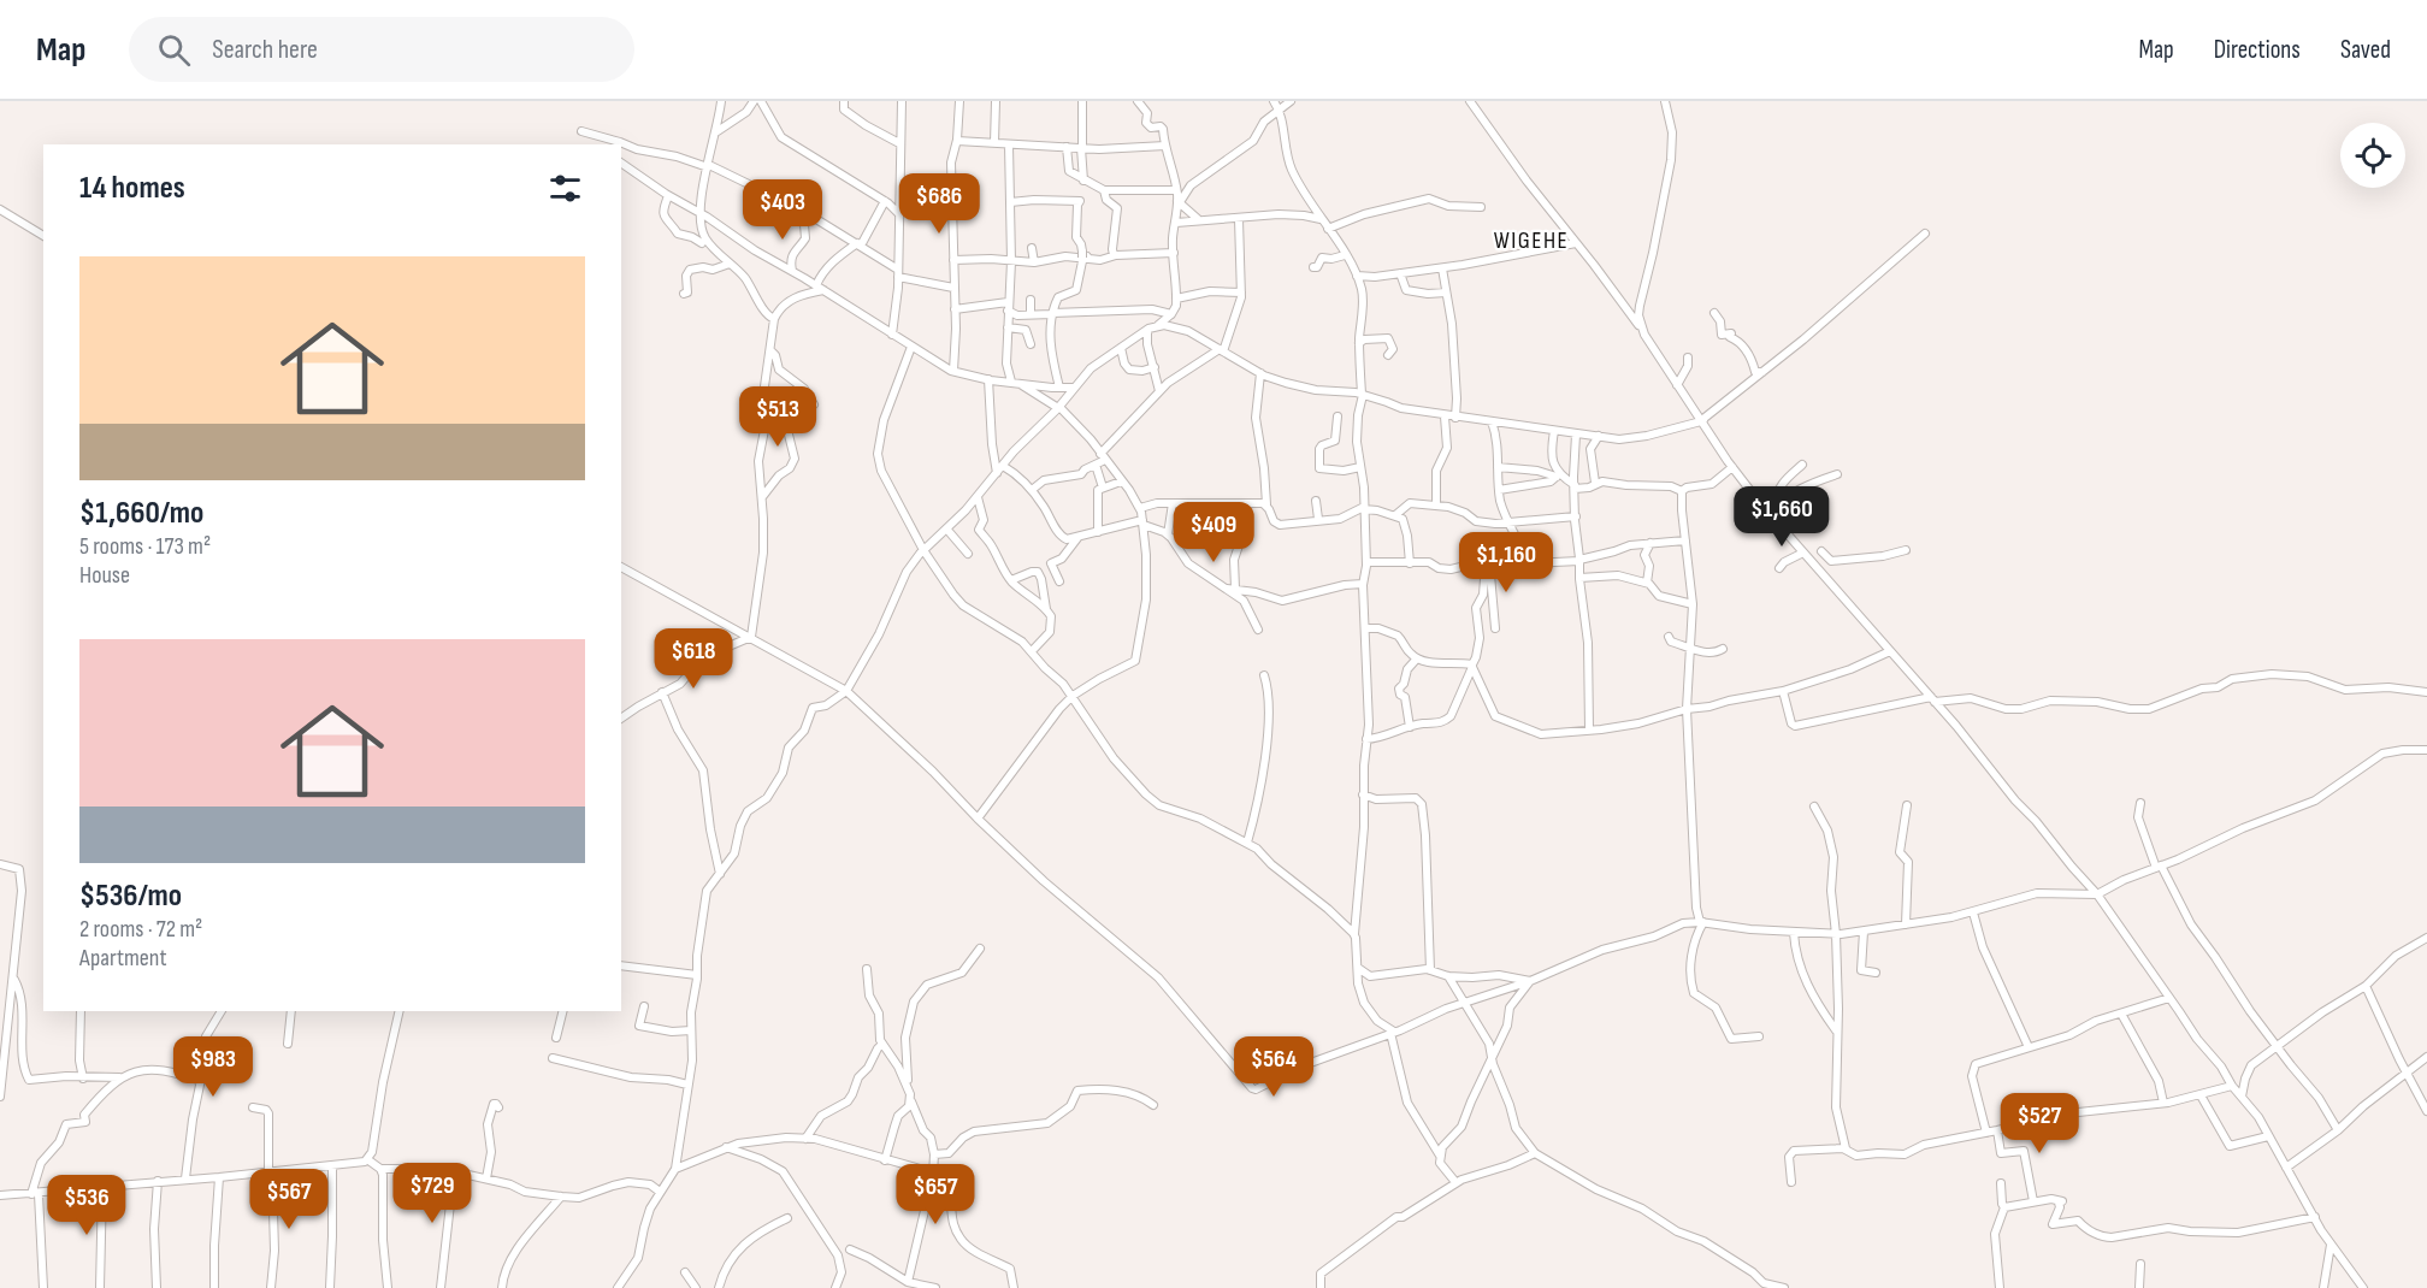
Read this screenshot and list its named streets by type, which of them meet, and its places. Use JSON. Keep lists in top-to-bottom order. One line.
{"districts":["WIGEHE"],"page":{"header":"Map","search":"Search here","nav":["Map","Directions","Saved"],"heading":"14 homes","price":["$686","$403","$513","$1,660","$409","$1,160","$618","$983","$564","$527","$729","$657","$567","$536"],"list":[{"name":"$1,660/mo","note":"5 rooms · 173 m² · House"},{"name":"$536/mo","note":"2 rooms · 72 m² · Apartment"}]}}
